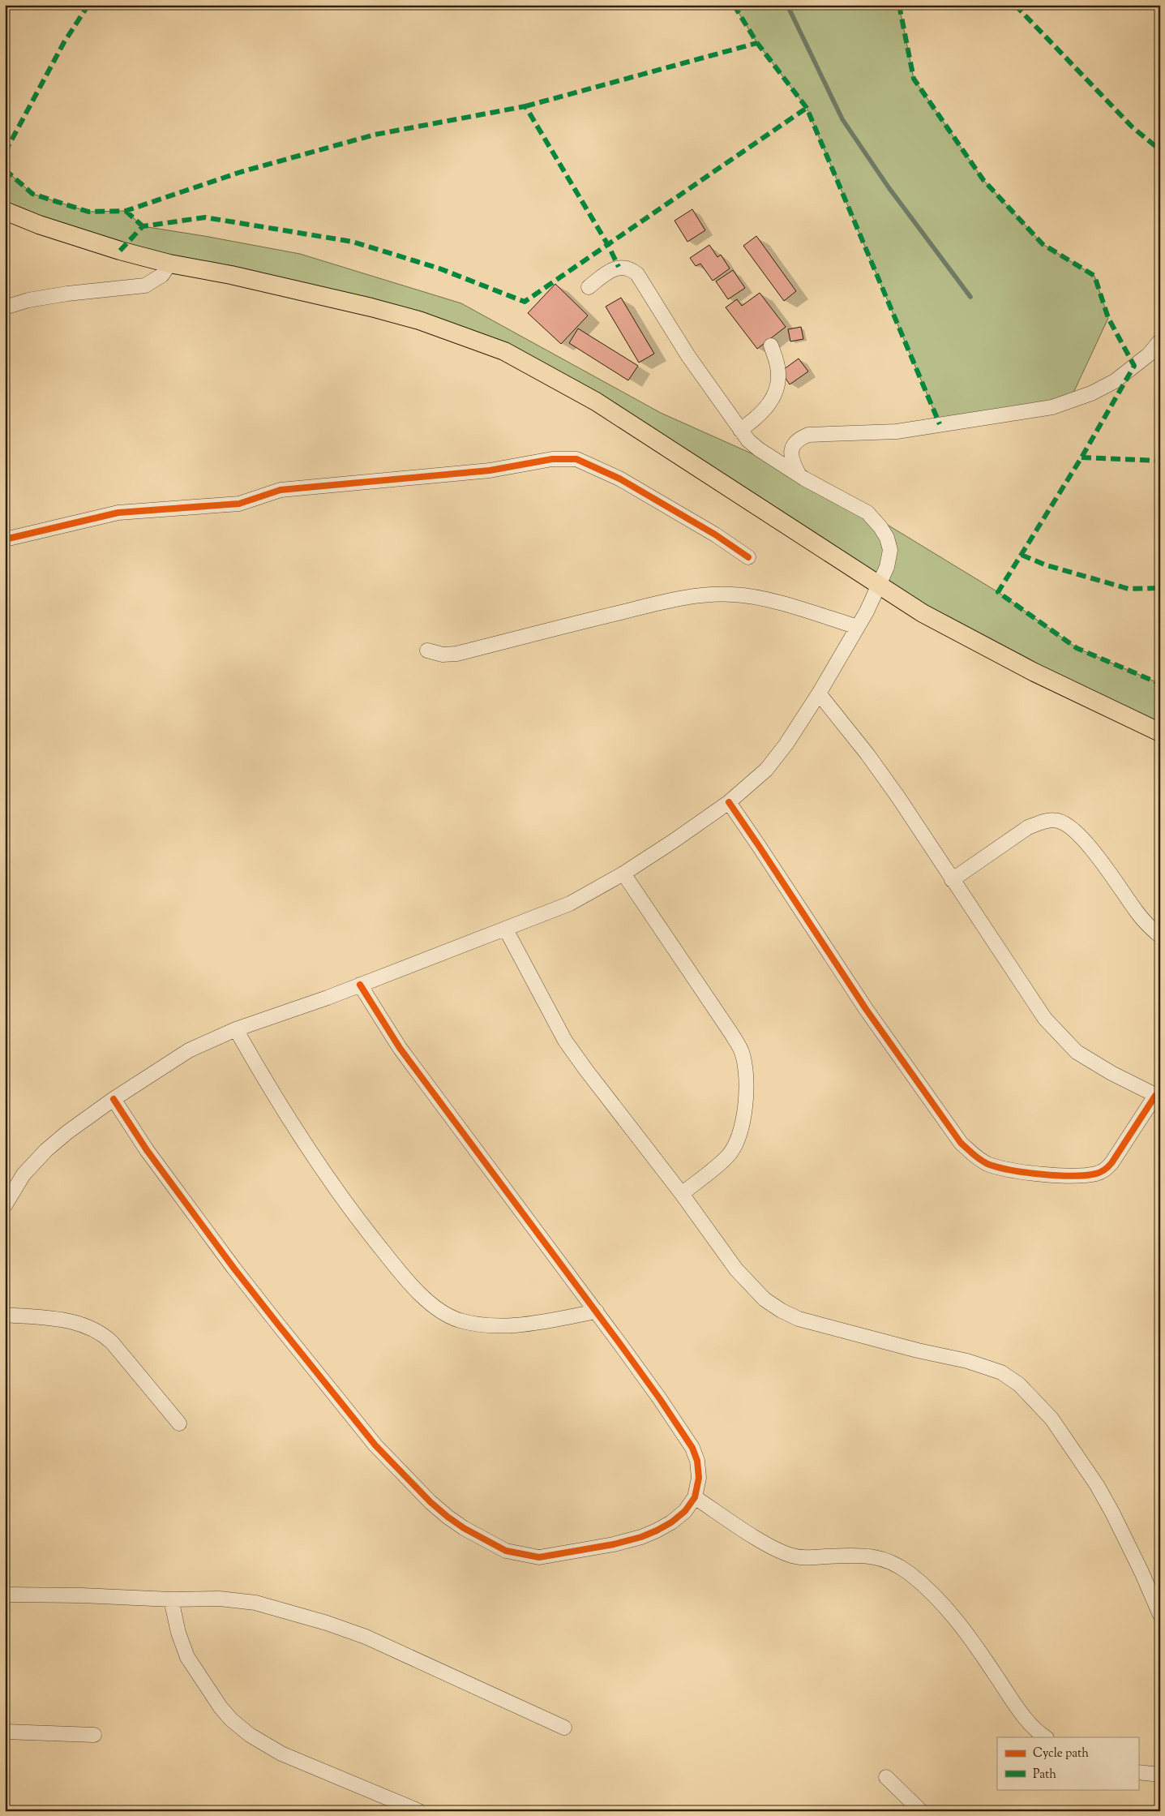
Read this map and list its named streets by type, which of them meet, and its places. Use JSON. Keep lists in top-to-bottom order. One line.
{"legend":["Cycle path","Path"]}
